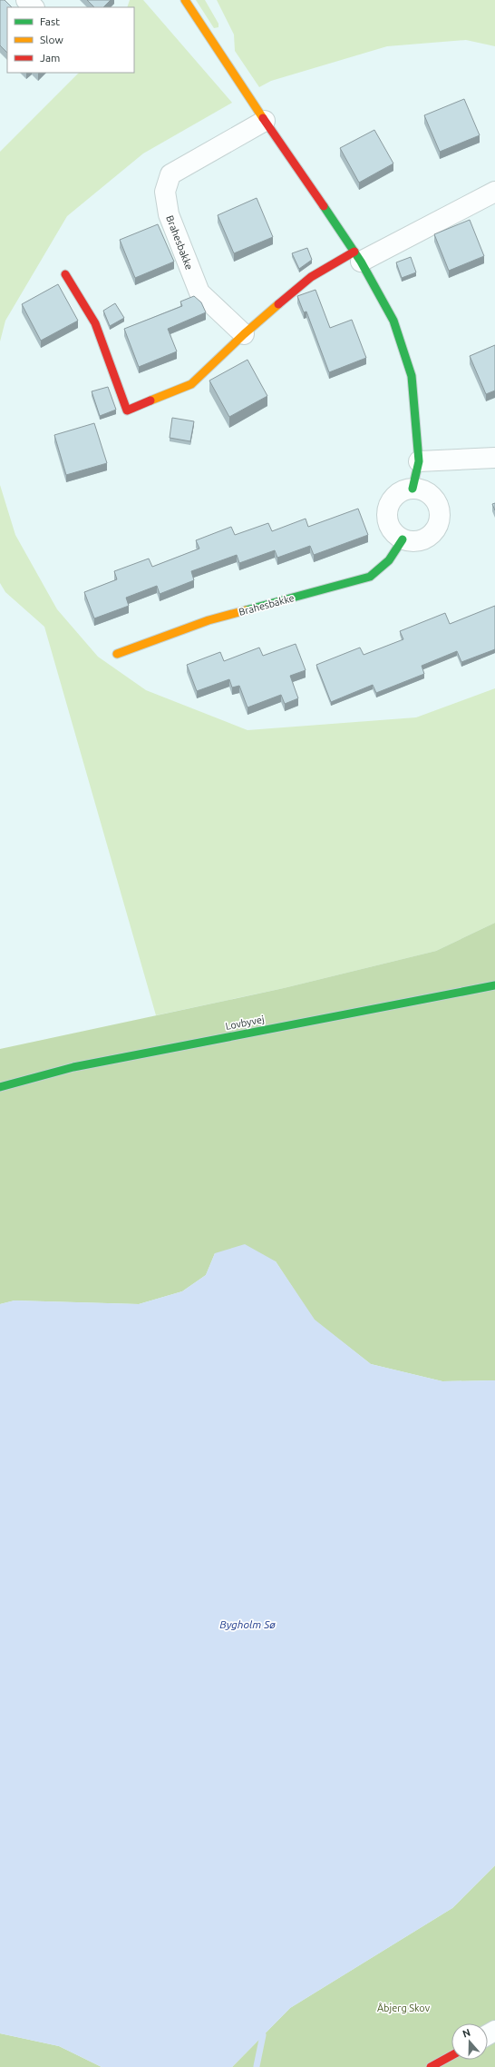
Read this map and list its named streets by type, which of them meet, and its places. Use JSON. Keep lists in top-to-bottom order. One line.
{"streets":{"street":["Brahesbakke","Lovbyvej"]},"water":["Bygholm Sø"],"parks":["Åbjerg Skov"],"legend":["Fast","Slow","Jam"],"north":"top"}
